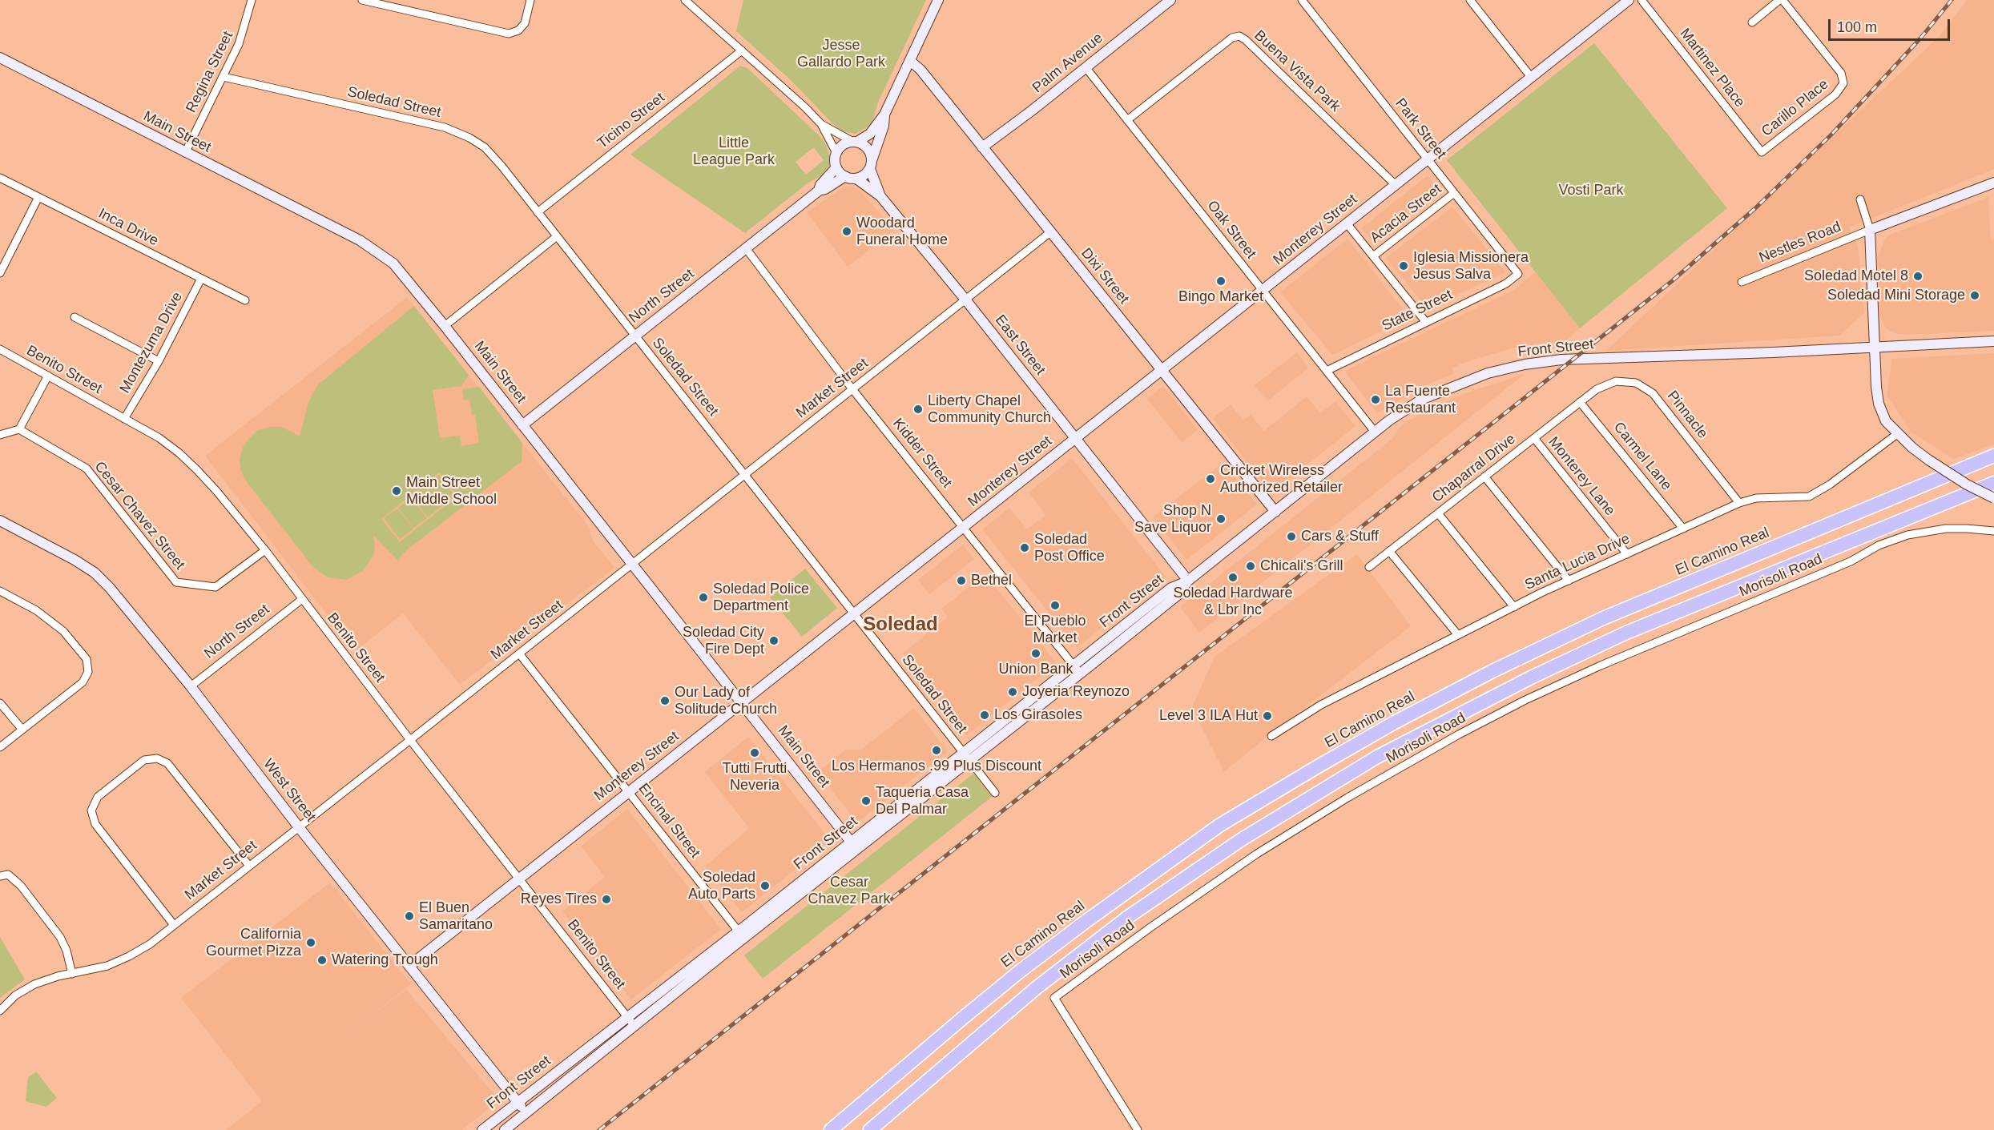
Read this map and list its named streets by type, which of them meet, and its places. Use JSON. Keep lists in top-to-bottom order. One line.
{"streets":{"highway":["El Camino Real"],"street":["Palm Avenue","Martinez Place","Buena Vista Park","Regina Street","Soledad Street","Carillo Place","Ticino Street","Park Street","Main Street","Acacia Street","Inca Drive","Oak Street","Monterey Street","Nestles Road","Dixi Street","North Street","State Street","Montezuma Drive","East Street","Front Street","Benito Street","Market Street","Pinnacle","Kidder Street","Carmel Lane","Chaparral Drive","Monterey Lane","Cesar Chavez Street","Santa Lucia Drive","Morisoli Road","West Street","Encinal Street"]},"crossings":[["Palm Avenue","Oak Street"],["Palm Avenue","Dixi Street"],["Martinez Place","Carillo Place"],["Buena Vista Park","Oak Street"],["Buena Vista Park","Monterey Street"],["Regina Street","Soledad Street"],["Regina Street","Main Street"],["Soledad Street","Ticino Street"],["Soledad Street","Monterey Street"],["Soledad Street","North Street"],["Soledad Street","Front Street"],["Soledad Street","Market Street"],["Park Street","Acacia Street"],["Park Street","Monterey Street"],["Park Street","State Street"],["Main Street","Monterey Street"],["Main Street","North Street"],["Main Street","Front Street"],["Main Street","Market Street"],["Inca Drive","Montezuma Drive"],["Oak Street","Monterey Street"],["Oak Street","State Street"],["Oak Street","Front Street"],["Monterey Street","Dixi Street"],["Monterey Street","East Street"],["Monterey Street","Benito Street"],["Monterey Street","Kidder Street"],["Monterey Street","West Street"],["Monterey Street","Encinal Street"],["Dixi Street","Front Street"],["Dixi Street","Market Street"],["North Street","East Street"],["North Street","Benito Street"],["North Street","Kidder Street"],["North Street","West Street"],["Montezuma Drive","Benito Street"],["East Street","Front Street"],["East Street","Market Street"],["Front Street","Benito Street"],["Front Street","Kidder Street"],["Front Street","West Street"],["Front Street","Encinal Street"],["Benito Street","Market Street"],["Benito Street","Cesar Chavez Street"],["Market Street","Kidder Street"],["Market Street","West Street"],["Market Street","Encinal Street"],["Pinnacle","Chaparral Drive"],["Pinnacle","Santa Lucia Drive"],["Carmel Lane","Chaparral Drive"],["Carmel Lane","Santa Lucia Drive"],["Chaparral Drive","Monterey Lane"],["Monterey Lane","Santa Lucia Drive"]],"districts":["Soledad"],"parks":["Jesse Gallardo Park","Little League Park","Vosti Park","Cesar Chavez Park"],"places":["Woodard Funeral Home","Iglesia Missionera Jesus Salva","Soledad Motel 8","Bingo Market","Soledad Mini Storage","La Fuente Restaurant","Liberty Chapel Community Church","Cricket Wireless Authorized Retailer","Main Street Middle School","Shop N Save Liquor","Cars & Stuff","Soledad Post Office","Chicali's Grill","Soledad Hardware & Lbr Inc","Bethel","Soledad Police Department","El Pueblo Market","Soledad City Fire Dept","Union Bank","Joyeria Reynozo","Our Lady of Solitude Church","Los Girasoles","Level 3 ILA Hut","Los Hermanos .99 Plus Discount","Tutti Frutti Neveria","Taqueria Casa Del Palmar","Soledad Auto Parts","Reyes Tires","El Buen Samaritano","California Gourmet Pizza","Watering Trough"],"scale_bar":"100 m"}
